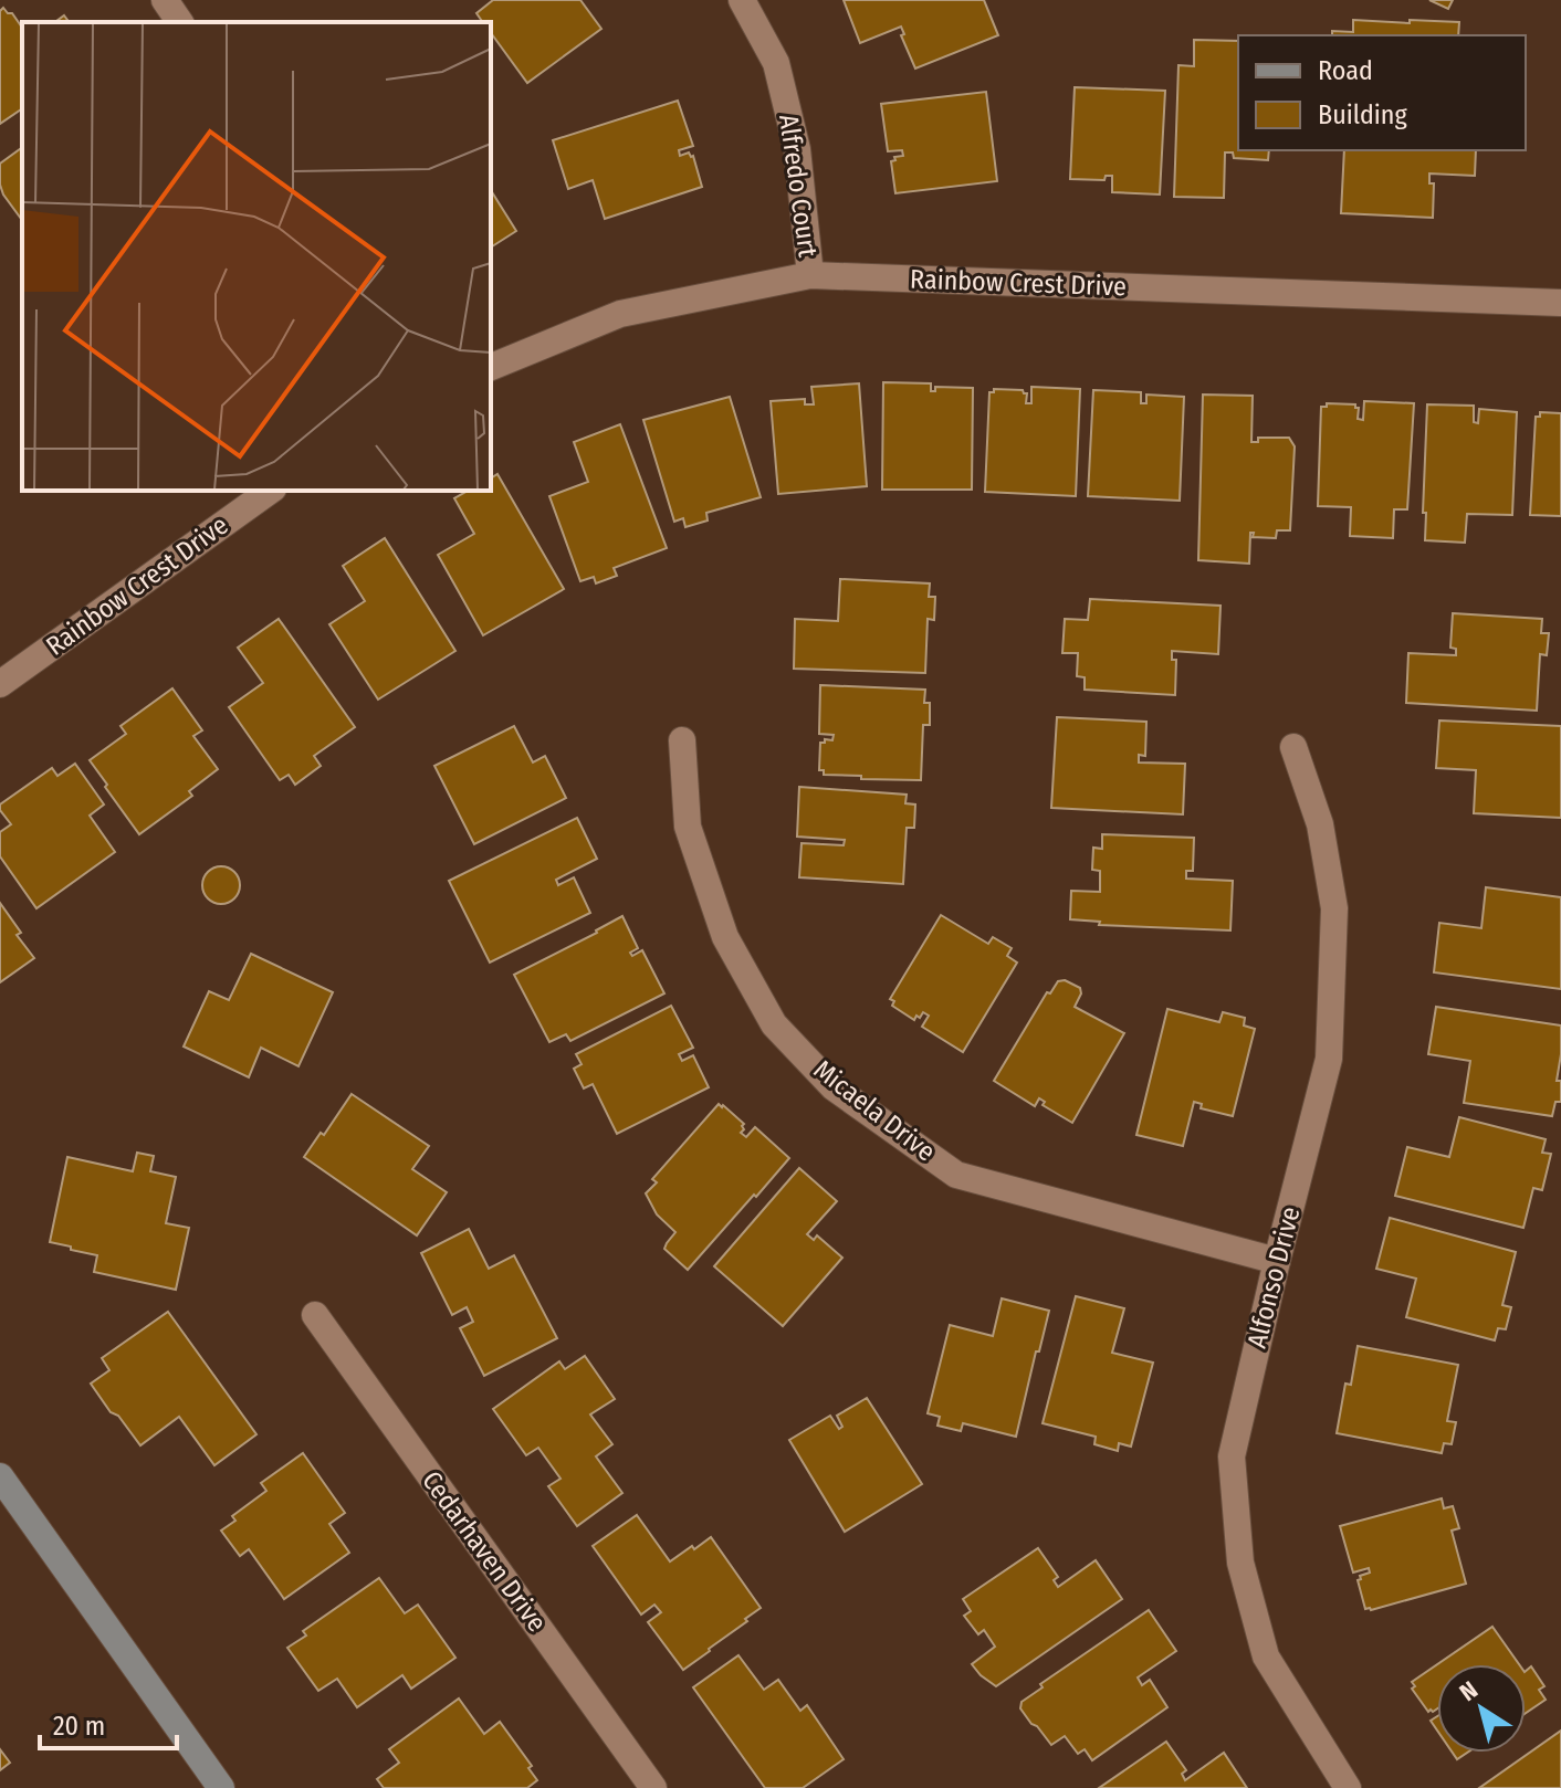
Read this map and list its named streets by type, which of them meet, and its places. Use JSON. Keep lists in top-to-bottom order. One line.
{"streets":{"street":["Alfredo Court","Rainbow Crest Drive","Micaela Drive","Alfonso Drive","Cedarhaven Drive"]},"crossings":[["Alfredo Court","Rainbow Crest Drive"],["Micaela Drive","Alfonso Drive"]],"legend":["Road","Building"],"scale_bar":"20 m","north":"top left"}
